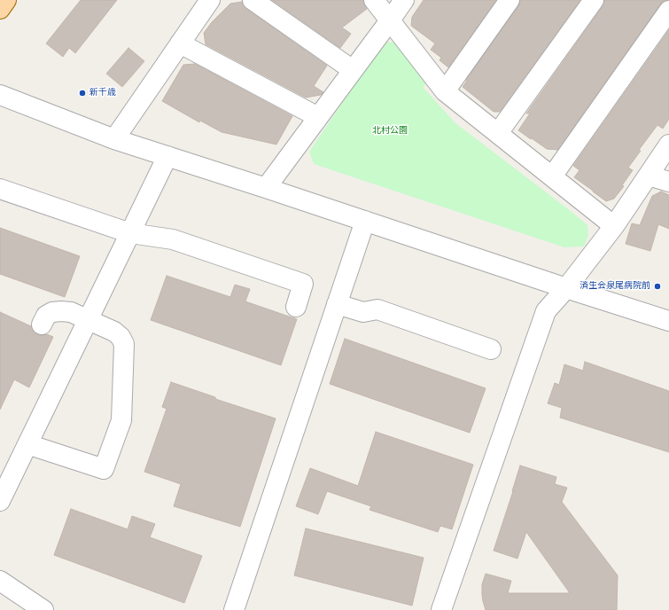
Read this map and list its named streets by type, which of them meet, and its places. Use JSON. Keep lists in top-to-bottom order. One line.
{"parks":["北村公園"],"places":["新千歳","済生会泉尾病院前"]}
